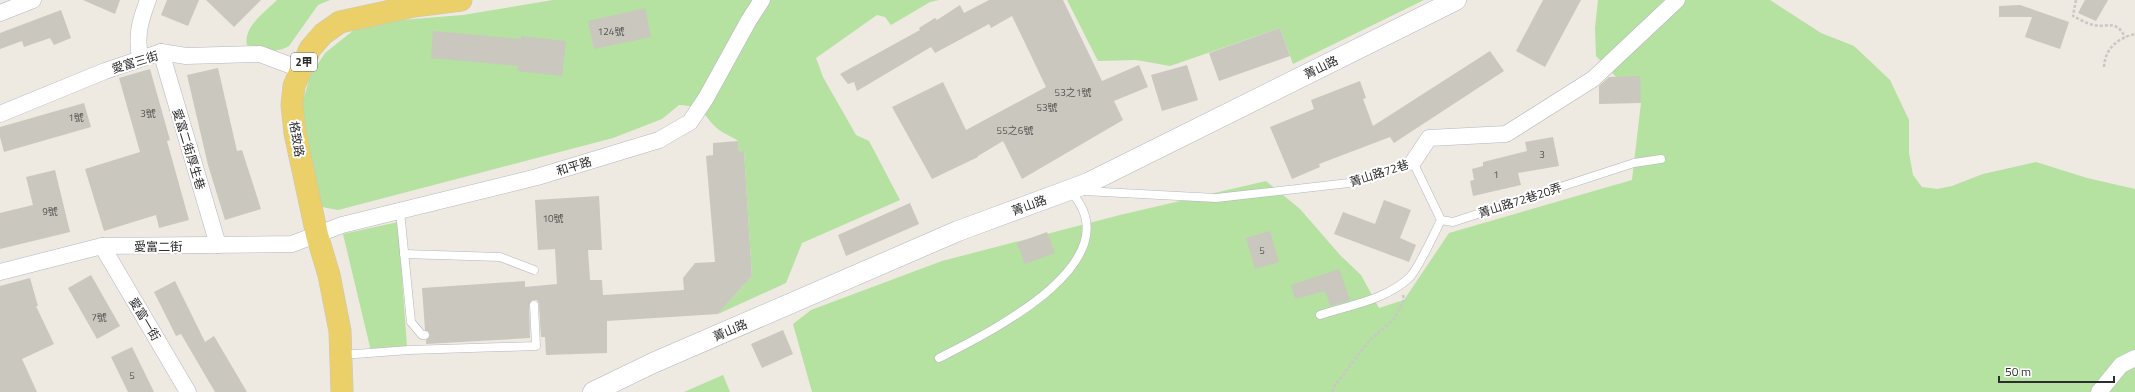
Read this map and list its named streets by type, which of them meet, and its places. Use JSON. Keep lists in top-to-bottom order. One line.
{"streets":{"main road":["2甲","格致路"],"street":["愛富三街","菁山路","愛富二街厚生巷","和平路","菁山路72巷","愛富二街","愛富一街"],"lane":["菁山路72巷20弄"]},"crossings":[["愛富三街","格致路"],["愛富三街","愛富二街厚生巷"],["菁山路","菁山路72巷"],["格致路","和平路"],["格致路","愛富二街"],["愛富二街厚生巷","愛富二街"],["和平路","愛富二街"],["愛富二街","愛富一街"]],"house_numbers":["124號","53之1號","53號","3號","1號","55之6號","3","1","9號","10號","5","7號","5"],"scale_bar":"50 m"}
